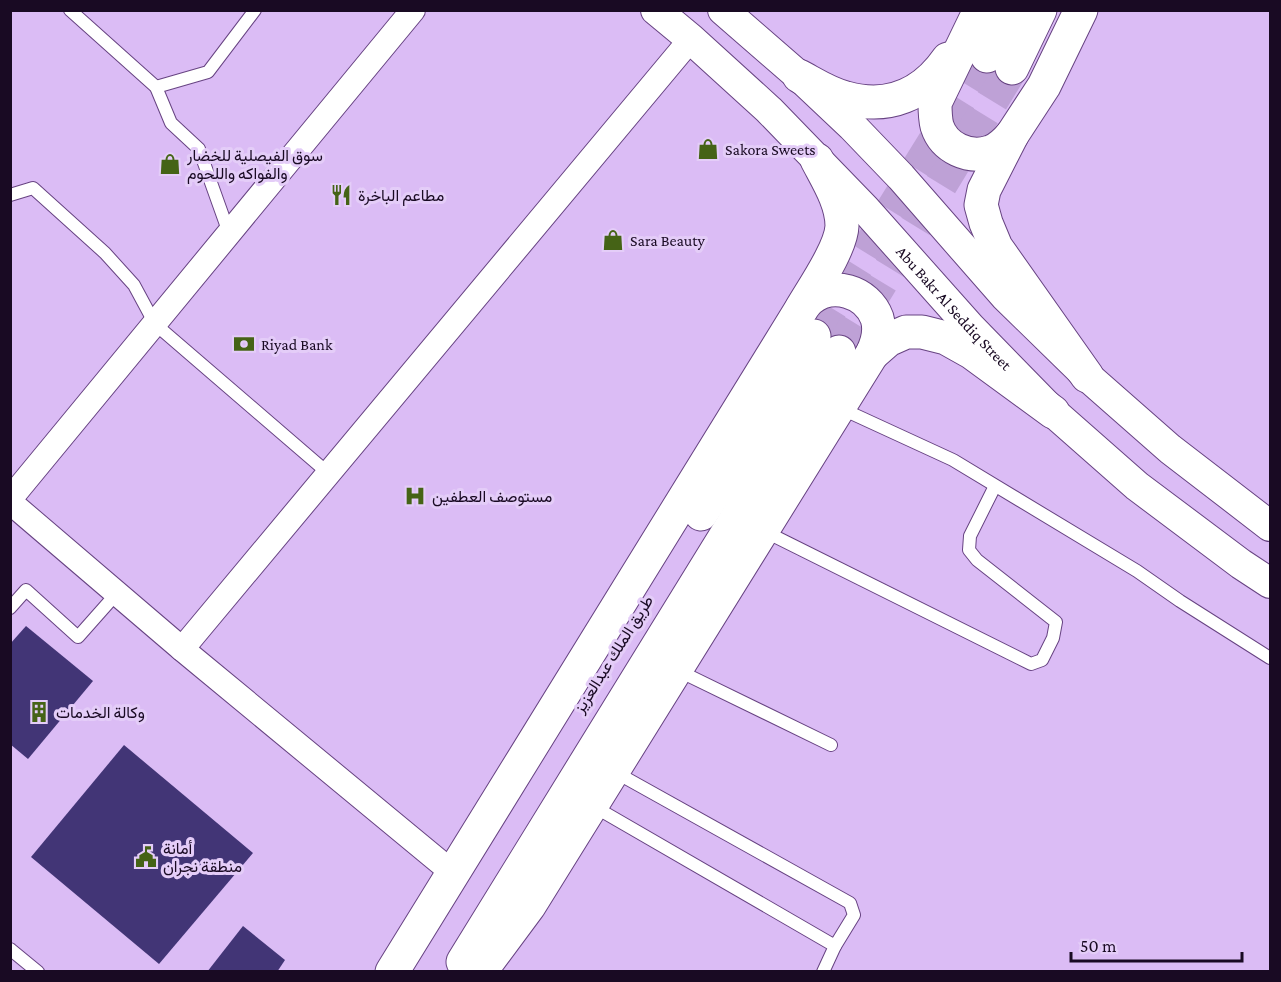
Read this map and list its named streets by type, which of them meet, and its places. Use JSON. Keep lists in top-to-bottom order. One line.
{"streets":{"main road":["طريق الملك عبدالعزيز"],"street":["Abu Bakr Al Seddiq Street"]},"places":{"shop":["Sakora Sweets","سوق الفيصلية للخضار والفواكه واللحوم","Sara Beauty"],"restaurant":["مطاعم الباخرة"],"bank":["Riyad Bank"],"hospital":["مستوصف العطفين"],"building":["وكالة الخدمات"],"public building":["أمانة منطقة نجران"]},"scale_bar":"50 m"}
